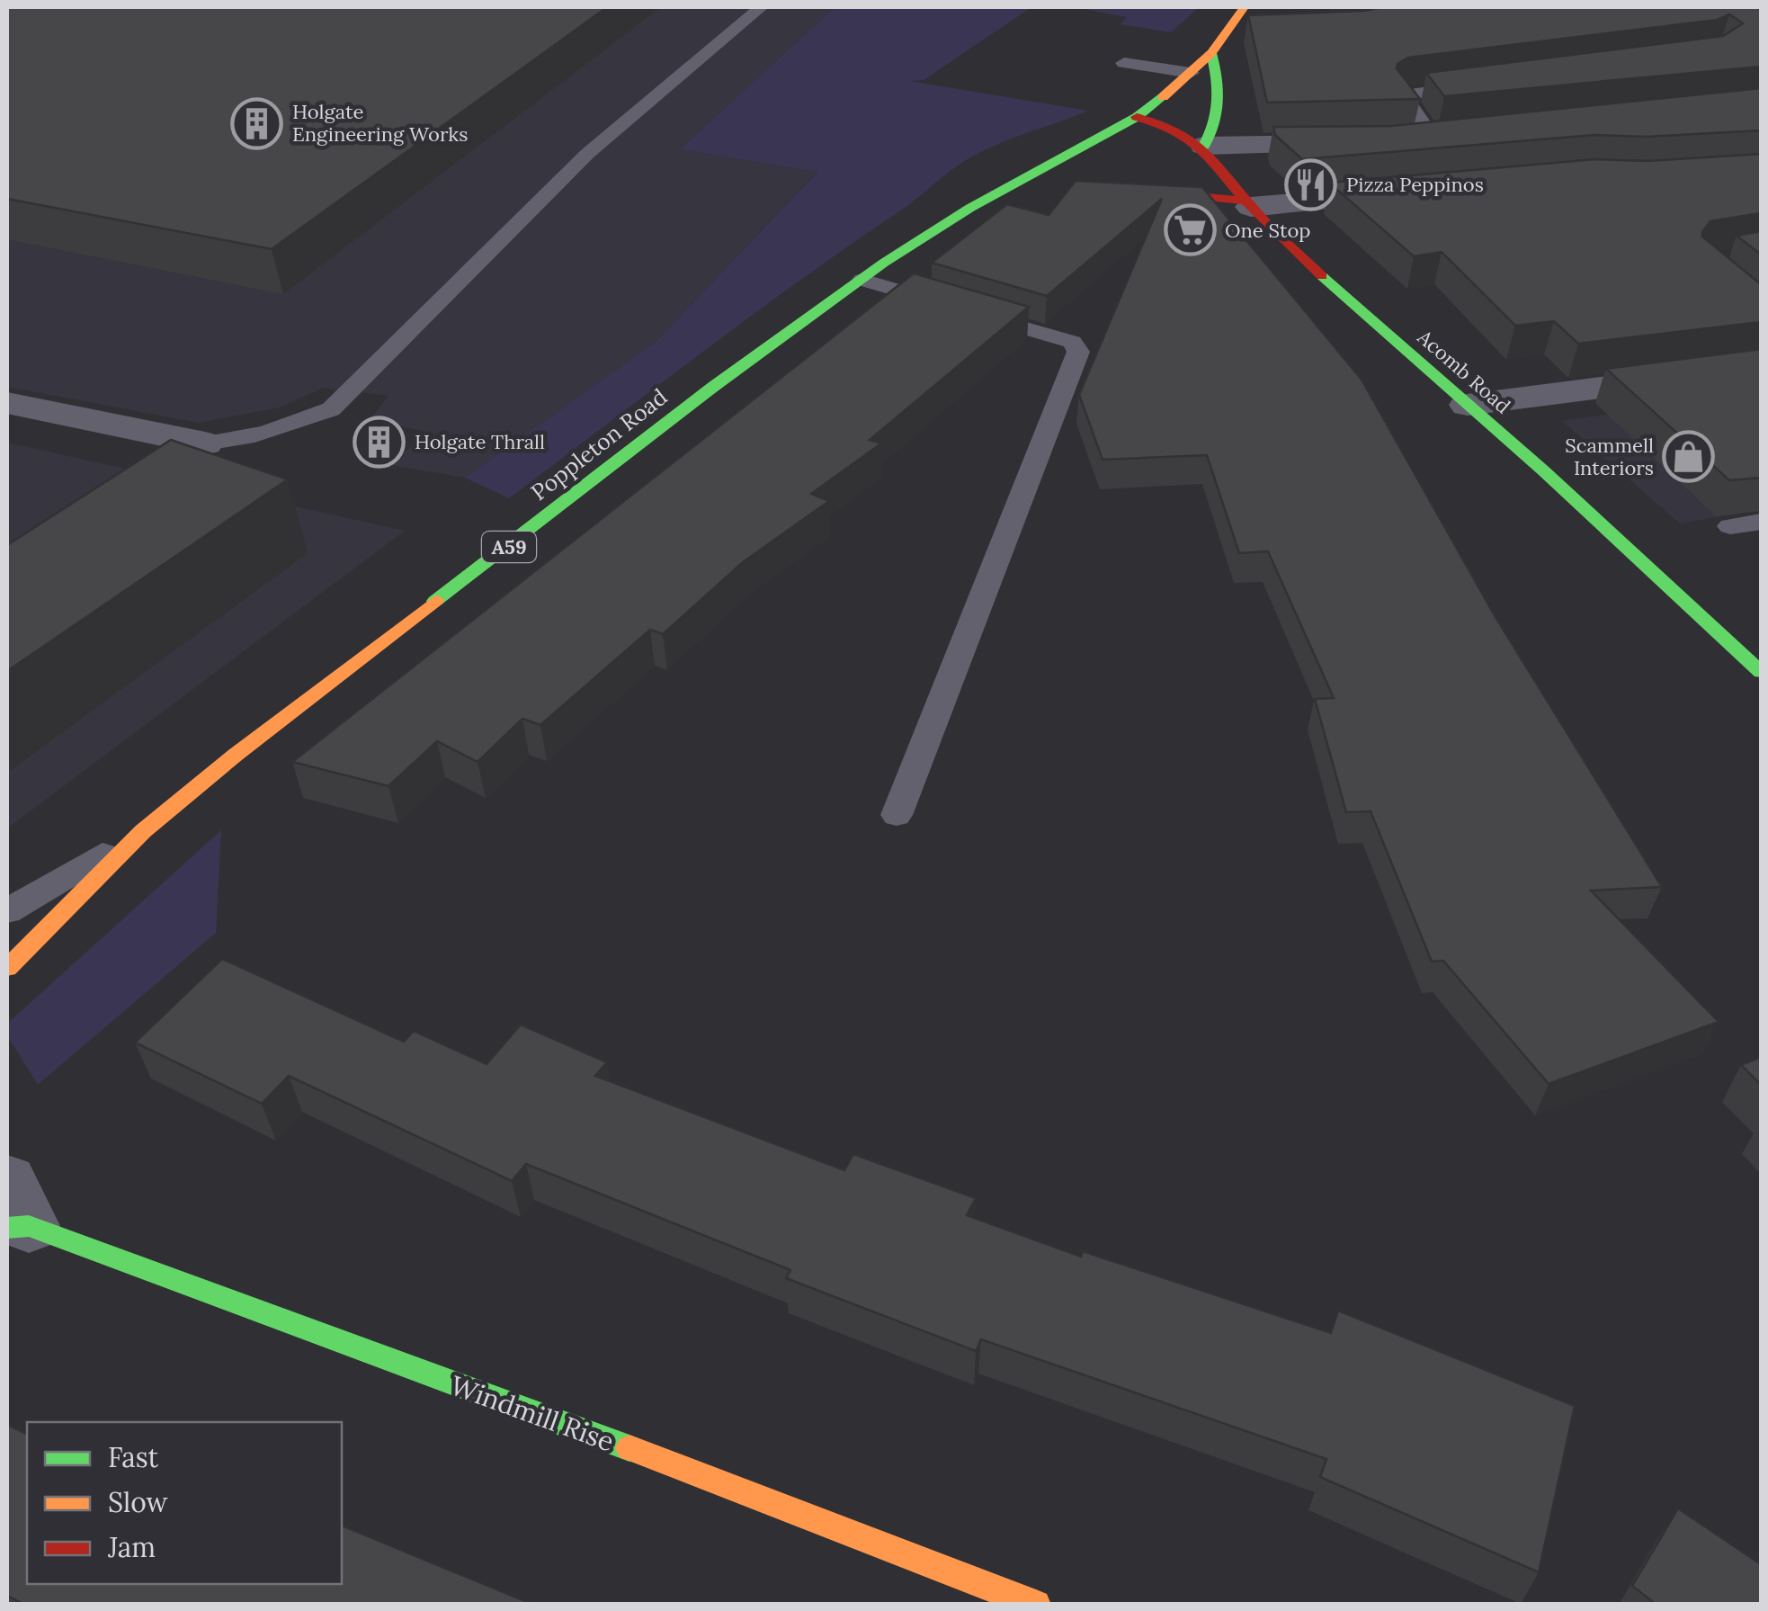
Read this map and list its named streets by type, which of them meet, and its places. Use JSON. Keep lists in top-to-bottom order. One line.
{"streets":{"main road":["Acomb Road","Poppleton Road","A59","Windmill Rise"]},"crossings":[["Acomb Road","Poppleton Road"],["Acomb Road","A59"],["Poppleton Road","A59"]],"places":{"building":["Holgate Engineering Works","Holgate Thrall"],"restaurant":["Pizza Peppinos"],"supermarket":["One Stop"],"shop":["Scammell Interiors"]},"legend":["Fast","Slow","Jam"]}
